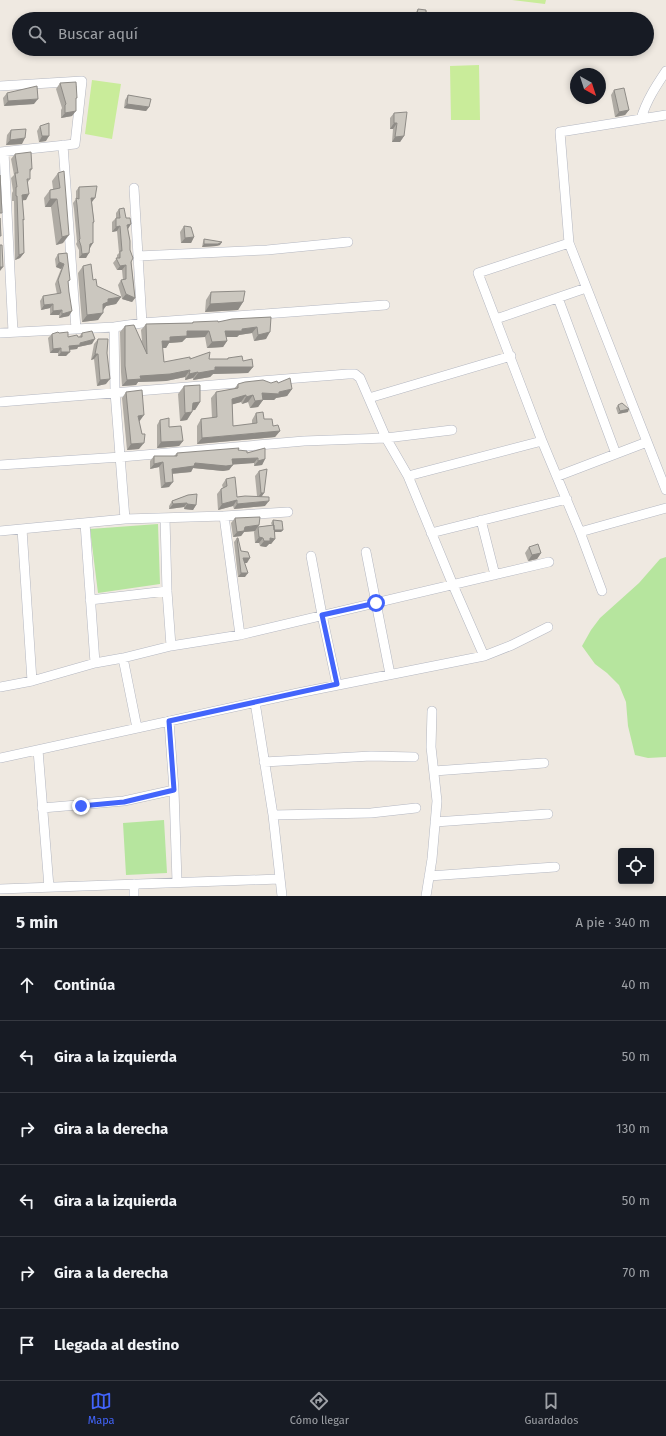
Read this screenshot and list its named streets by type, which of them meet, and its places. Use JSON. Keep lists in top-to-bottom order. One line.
{"north":"bottom right","page":{"search":"Buscar aquí","heading":["5 min","A pie · 340 m"],"list":[["Continúa","40 m"],["Gira a la izquierda","50 m"],["Gira a la derecha","130 m"],["Gira a la izquierda","50 m"],["Gira a la derecha","70 m"],"Llegada al destino"],"nav":["Mapa","Cómo llegar","Guardados"]}}
